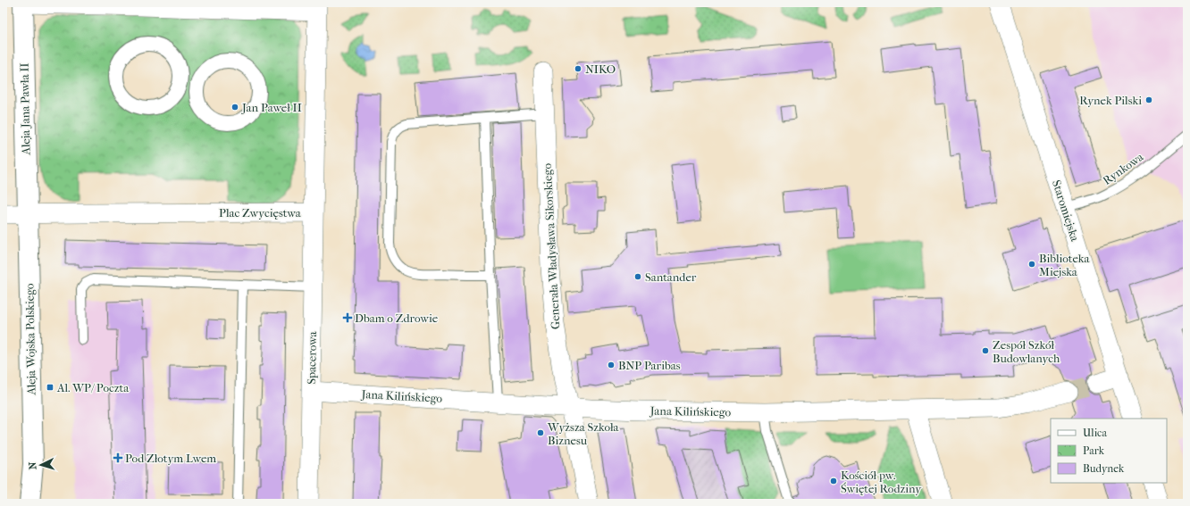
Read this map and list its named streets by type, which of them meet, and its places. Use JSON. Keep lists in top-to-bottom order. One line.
{"streets":{"main road":["Aleja Jana Pawła II","Aleja Wojska Polskiego"],"street":["Staromiejska","Plac Zwycięstwa","Generała Władysława Sikorskiego","Spacerowa","Jana Kilińskiego"],"lane":["Rynkowa"]},"crossings":[["Aleja Jana Pawła II","Plac Zwycięstwa"],["Aleja Jana Pawła II","Aleja Wojska Polskiego"],["Rynkowa","Staromiejska"],["Plac Zwycięstwa","Aleja Wojska Polskiego"],["Plac Zwycięstwa","Spacerowa"],["Generała Władysława Sikorskiego","Jana Kilińskiego"],["Spacerowa","Jana Kilińskiego"]],"places":{"other":["NIKO","Rynek Pilski","Jan Paweł II","Biblioteka Miejska","Santander","Zespół Szkół Budowlanych","BNP Paribas","Wyższa Szkoła Biznesu","Kościół pw. Świętej Rodziny"],"health":["Dbam o Zdrowie","Pod Złotym Lwem"],"transit":["Al. WP/ Poczta"]},"legend":["Ulica","Park","Budynek"],"north":"left"}
